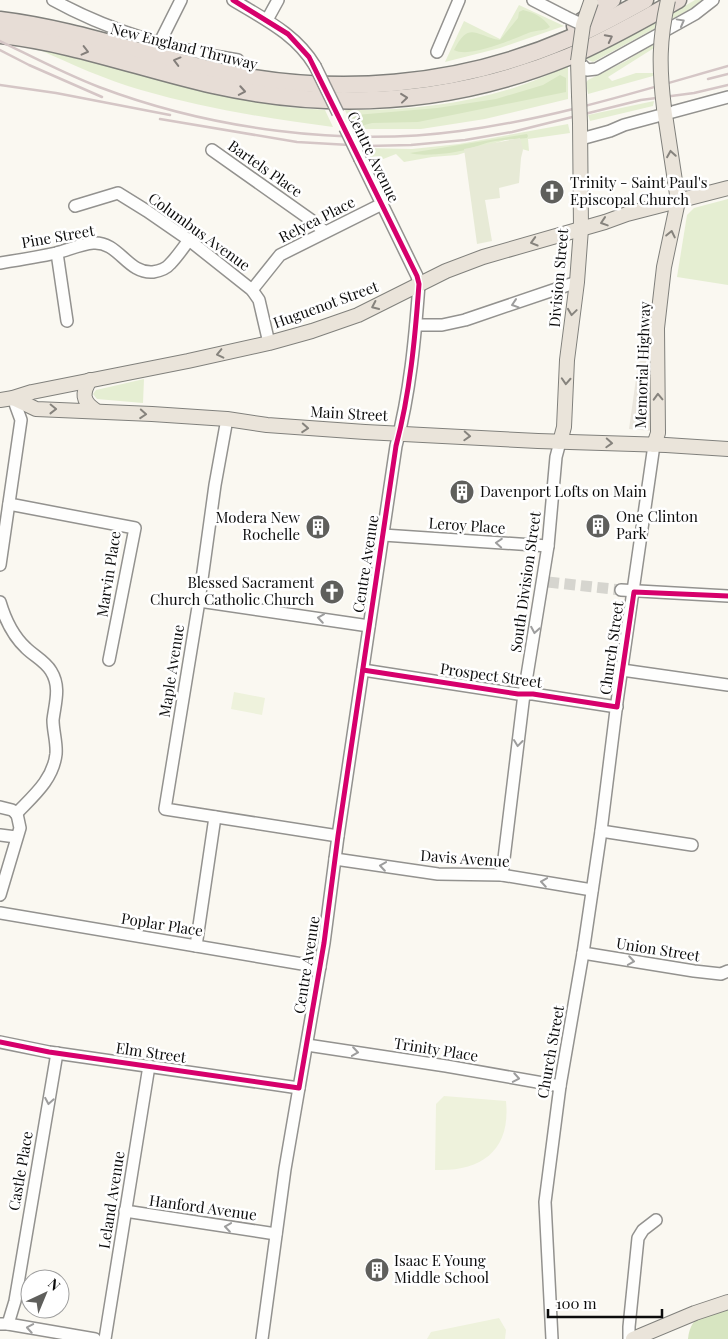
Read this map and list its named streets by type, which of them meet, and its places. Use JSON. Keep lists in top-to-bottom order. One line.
{"streets":{"highway":["New England Thruway"],"main road":["Division Street","Huguenot Street","Memorial Highway","Main Street"],"street":["Centre Avenue","Bartels Place","Relyea Place","Columbus Avenue","Pine Street","Leroy Place","Marvin Place","South Division Street","Church Street","Maple Avenue","Prospect Street","Davis Avenue","Poplar Place","Union Street","Trinity Place","Elm Street","Castle Place","Leland Avenue","Hanford Avenue"]},"crossings":[["Centre Avenue","Relyea Place"],["Centre Avenue","Huguenot Street"],["Centre Avenue","Main Street"],["Centre Avenue","Leroy Place"],["Centre Avenue","Prospect Street"],["Centre Avenue","Davis Avenue"],["Centre Avenue","Poplar Place"],["Centre Avenue","Trinity Place"],["Centre Avenue","Elm Street"],["Centre Avenue","Hanford Avenue"],["Bartels Place","Relyea Place"],["Relyea Place","Columbus Avenue"],["Columbus Avenue","Pine Street"],["Columbus Avenue","Huguenot Street"],["Division Street","Huguenot Street"],["Division Street","Main Street"],["Division Street","South Division Street"],["Huguenot Street","Memorial Highway"],["Huguenot Street","Main Street"],["Memorial Highway","Main Street"],["Memorial Highway","Church Street"],["Main Street","South Division Street"],["Main Street","Church Street"],["Main Street","Maple Avenue"],["Leroy Place","South Division Street"],["South Division Street","Prospect Street"],["South Division Street","Davis Avenue"],["Church Street","Prospect Street"],["Church Street","Davis Avenue"],["Church Street","Union Street"],["Church Street","Trinity Place"],["Elm Street","Castle Place"],["Elm Street","Leland Avenue"],["Leland Avenue","Hanford Avenue"]],"one_way":["Division Street","Huguenot Street","Memorial Highway","Main Street","Leroy Place","South Division Street","Davis Avenue","Union Street","Trinity Place","Castle Place","Hanford Avenue"],"places":{"church":["Trinity - Saint Paul's Episcopal Church","Blessed Sacrament Church Catholic Church"],"building":["Davenport Lofts on Main","One Clinton Park","Modera New Rochelle","Isaac E Young Middle School"]},"scale_bar":"100 m","north":"top right"}
